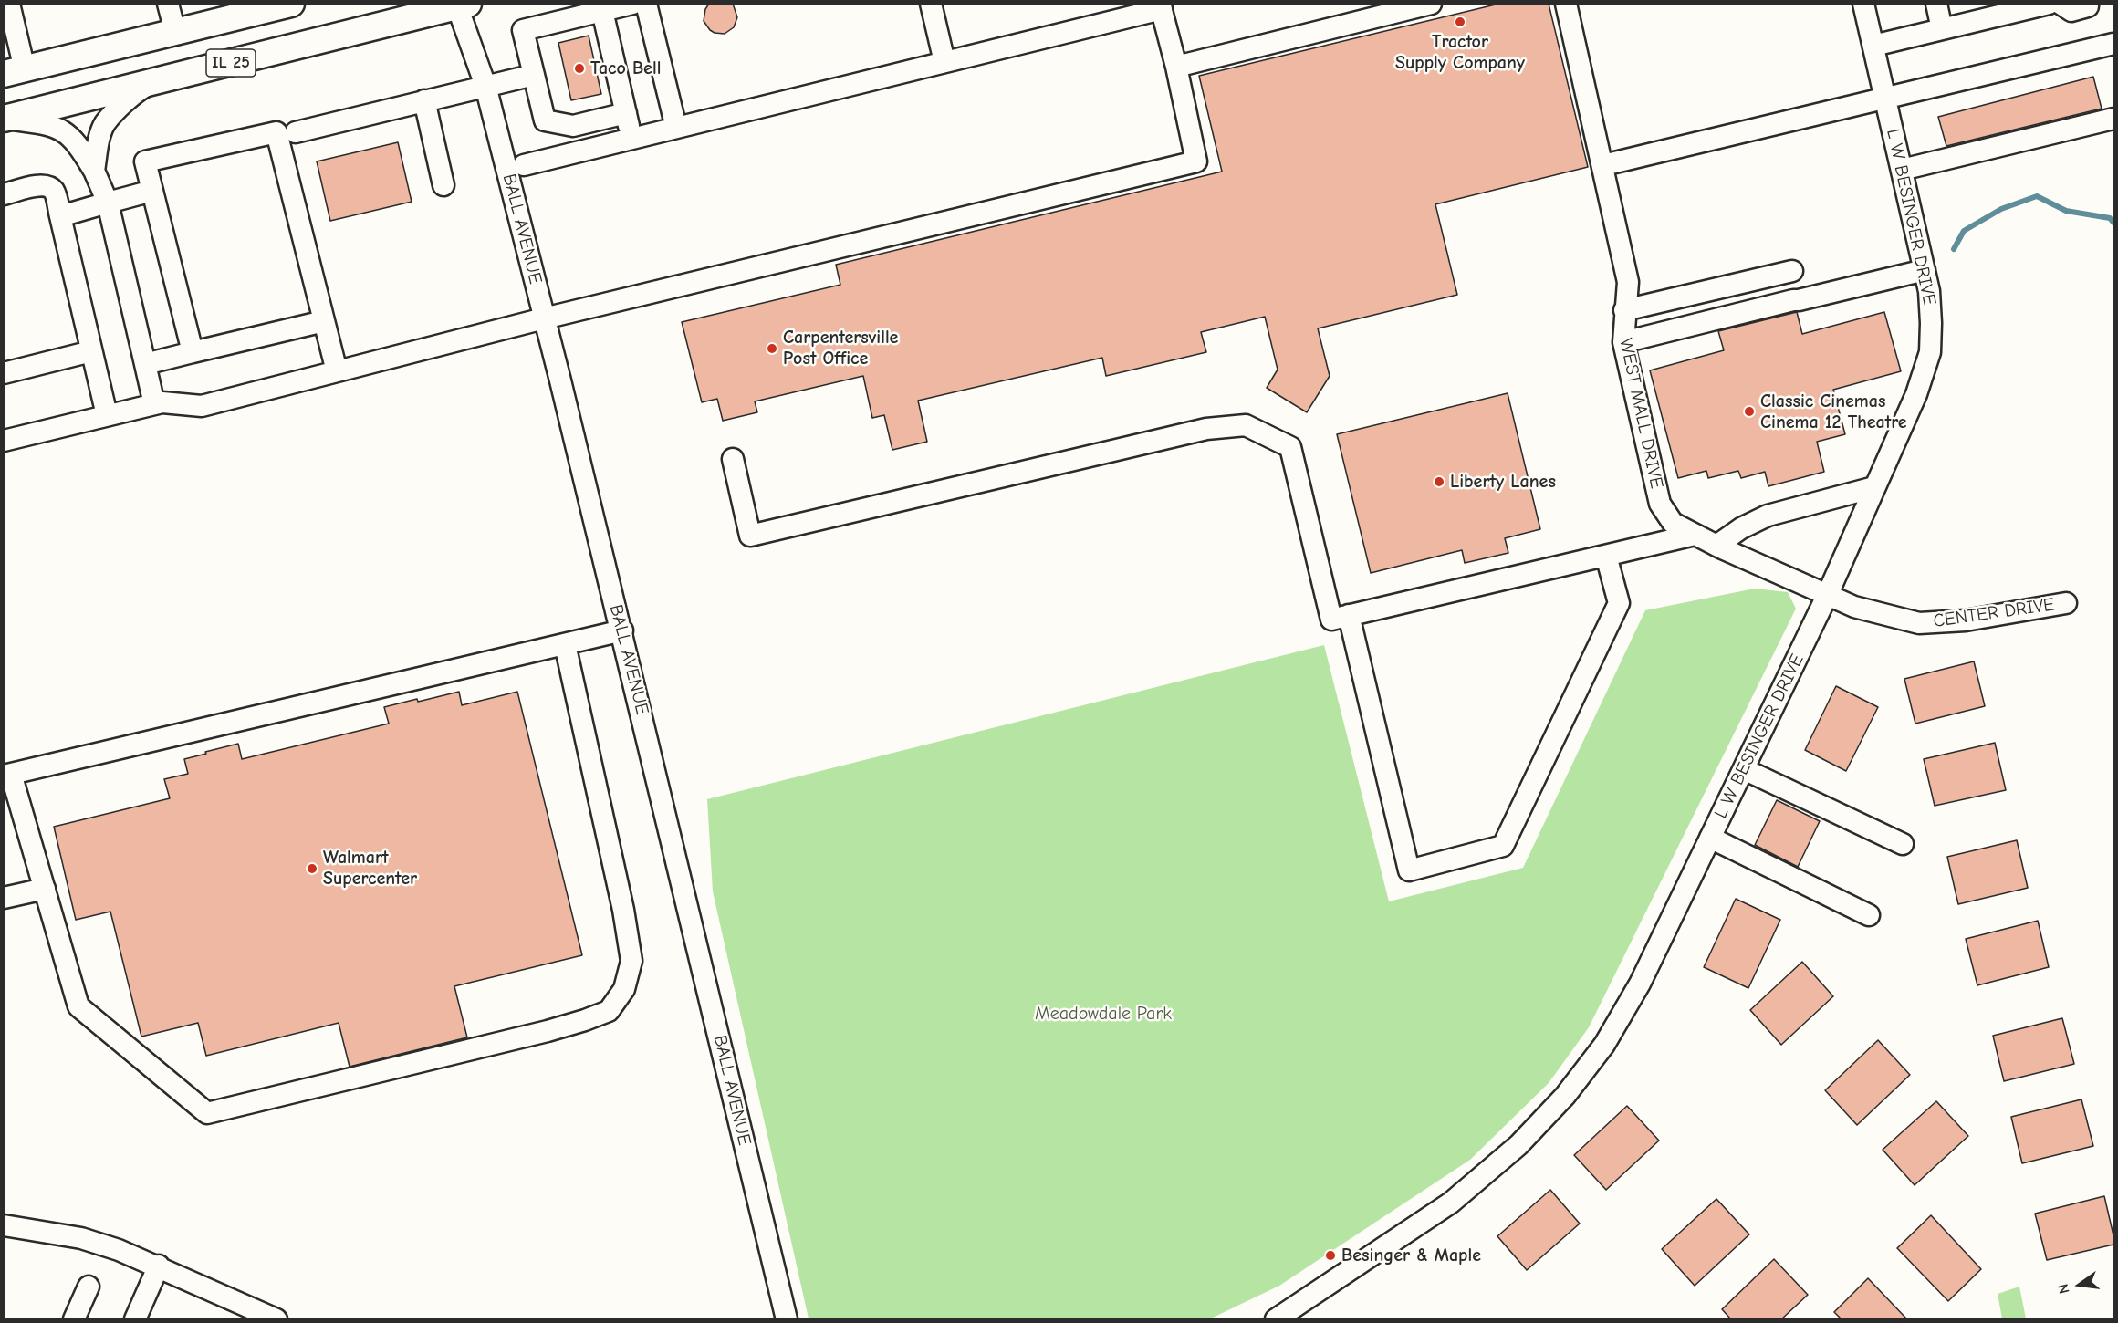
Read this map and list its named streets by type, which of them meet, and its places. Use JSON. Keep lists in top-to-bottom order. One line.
{"streets":{"main road":["IL 25"],"street":["L W BESINGER DRIVE","BALL AVENUE","WEST MALL DRIVE","CENTER DRIVE"]},"crossings":[["IL 25","BALL AVENUE"],["L W BESINGER DRIVE","WEST MALL DRIVE"],["L W BESINGER DRIVE","CENTER DRIVE"],["WEST MALL DRIVE","CENTER DRIVE"]],"parks":["Meadowdale Park"],"places":["Tractor Supply Company","Taco Bell","Carpentersville Post Office","Classic Cinemas Cinema 12 Theatre","Liberty Lanes","Walmart Supercenter","Besinger & Maple"],"north":"left"}
